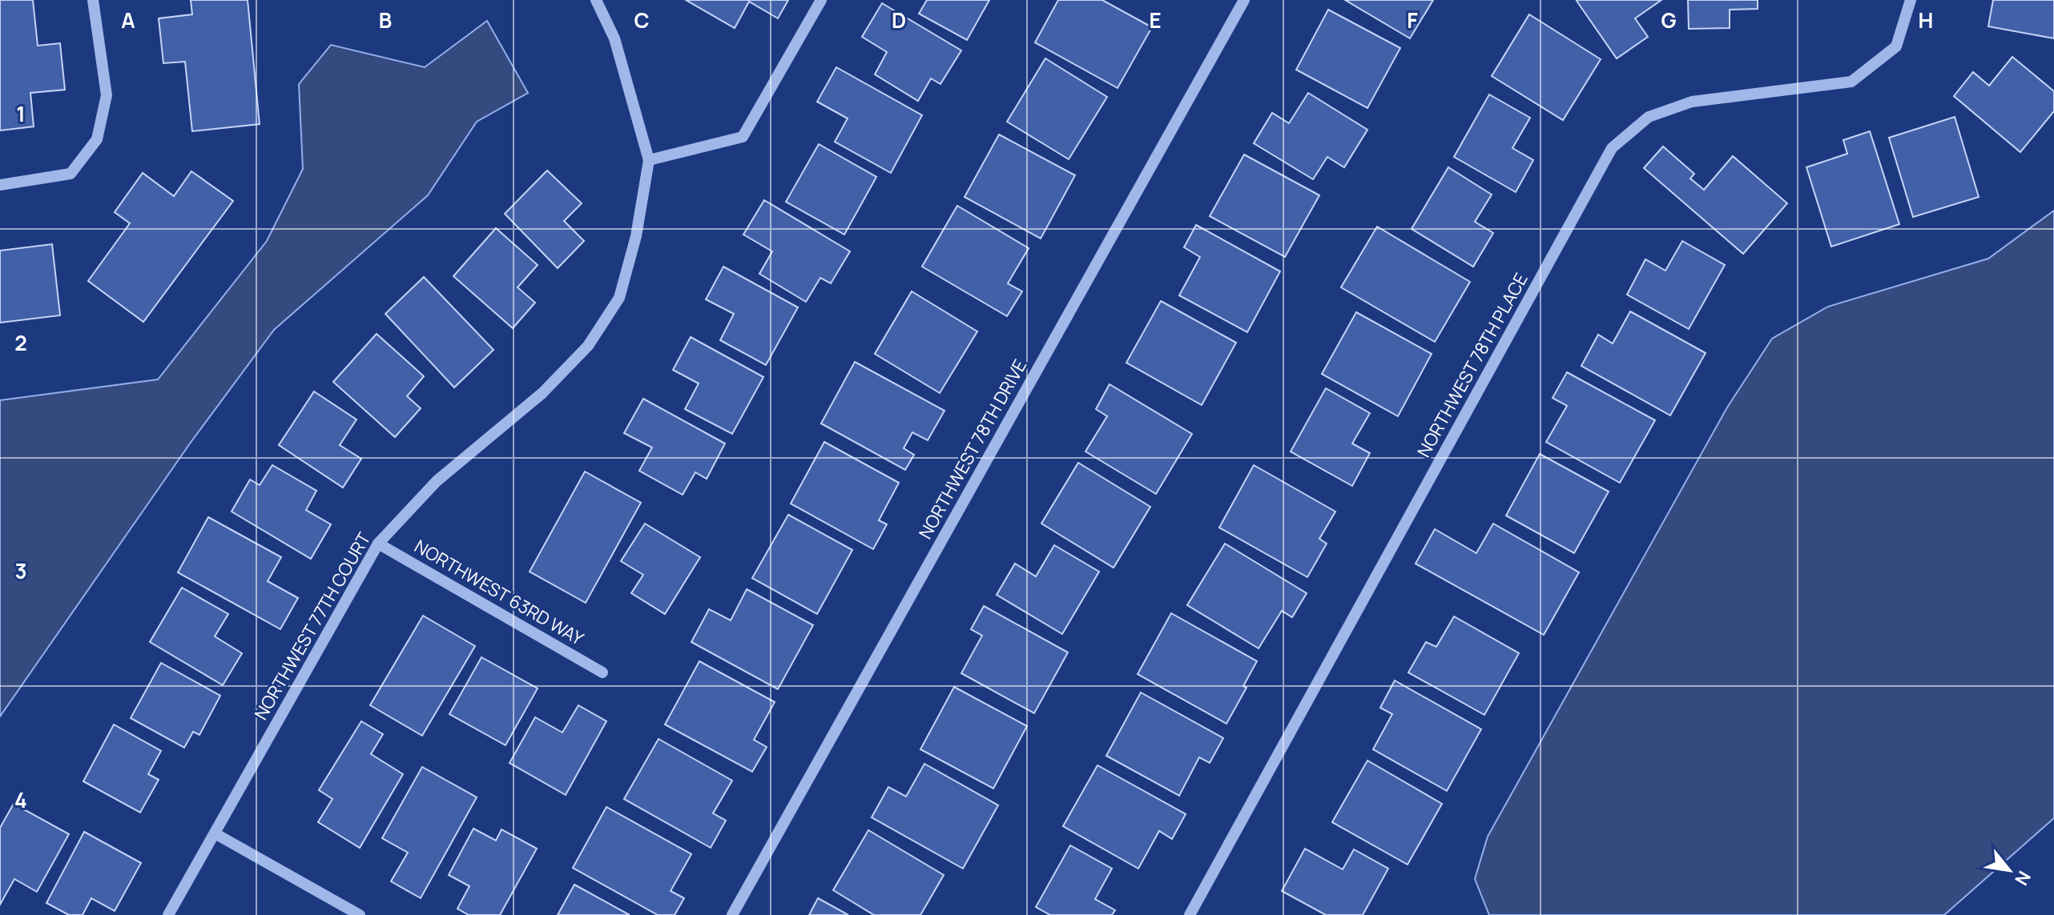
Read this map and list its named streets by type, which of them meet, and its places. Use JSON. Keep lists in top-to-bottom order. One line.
{"streets":{"street":["NORTHWEST 78TH PLACE","NORTHWEST 78TH DRIVE","NORTHWEST 63RD WAY","NORTHWEST 77TH COURT"]},"crossings":[["NORTHWEST 63RD WAY","NORTHWEST 77TH COURT"]],"north":"bottom right","grid":{"columns":["A","B","C","D","E","F","G","H"],"rows":["1","2","3","4"]}}
